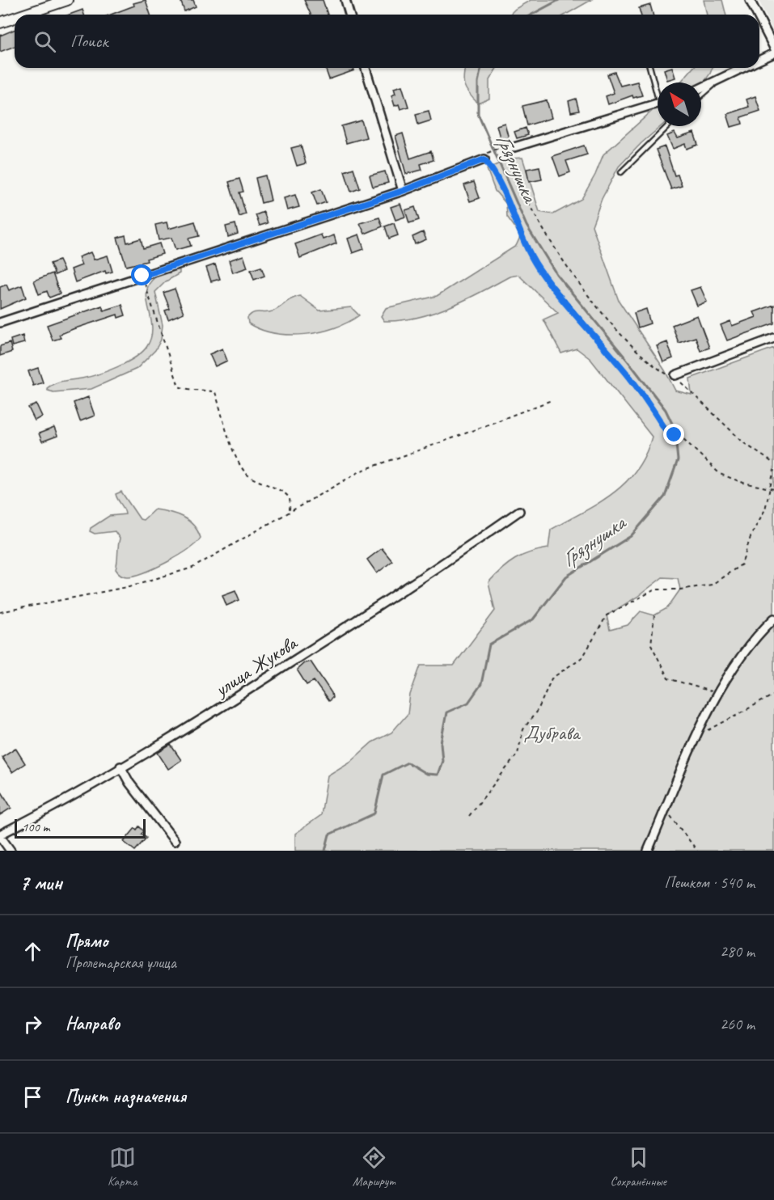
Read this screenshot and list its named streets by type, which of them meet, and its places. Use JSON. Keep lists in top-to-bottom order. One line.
{"streets":{"street":["улица Жукова"]},"water":["Грязнушка"],"parks":["Дубрава"],"scale_bar":"100 m","north":"top left","page":{"search":"Поиск","scale":"100 m","heading":["7 мин","Пешком · 540 m"],"list":[["Прямо","Пролетарская улица","280 m"],["Направо","260 m"],"Пункт назначения"],"nav":["Карта","Маршрут","Сохранённые"]}}
